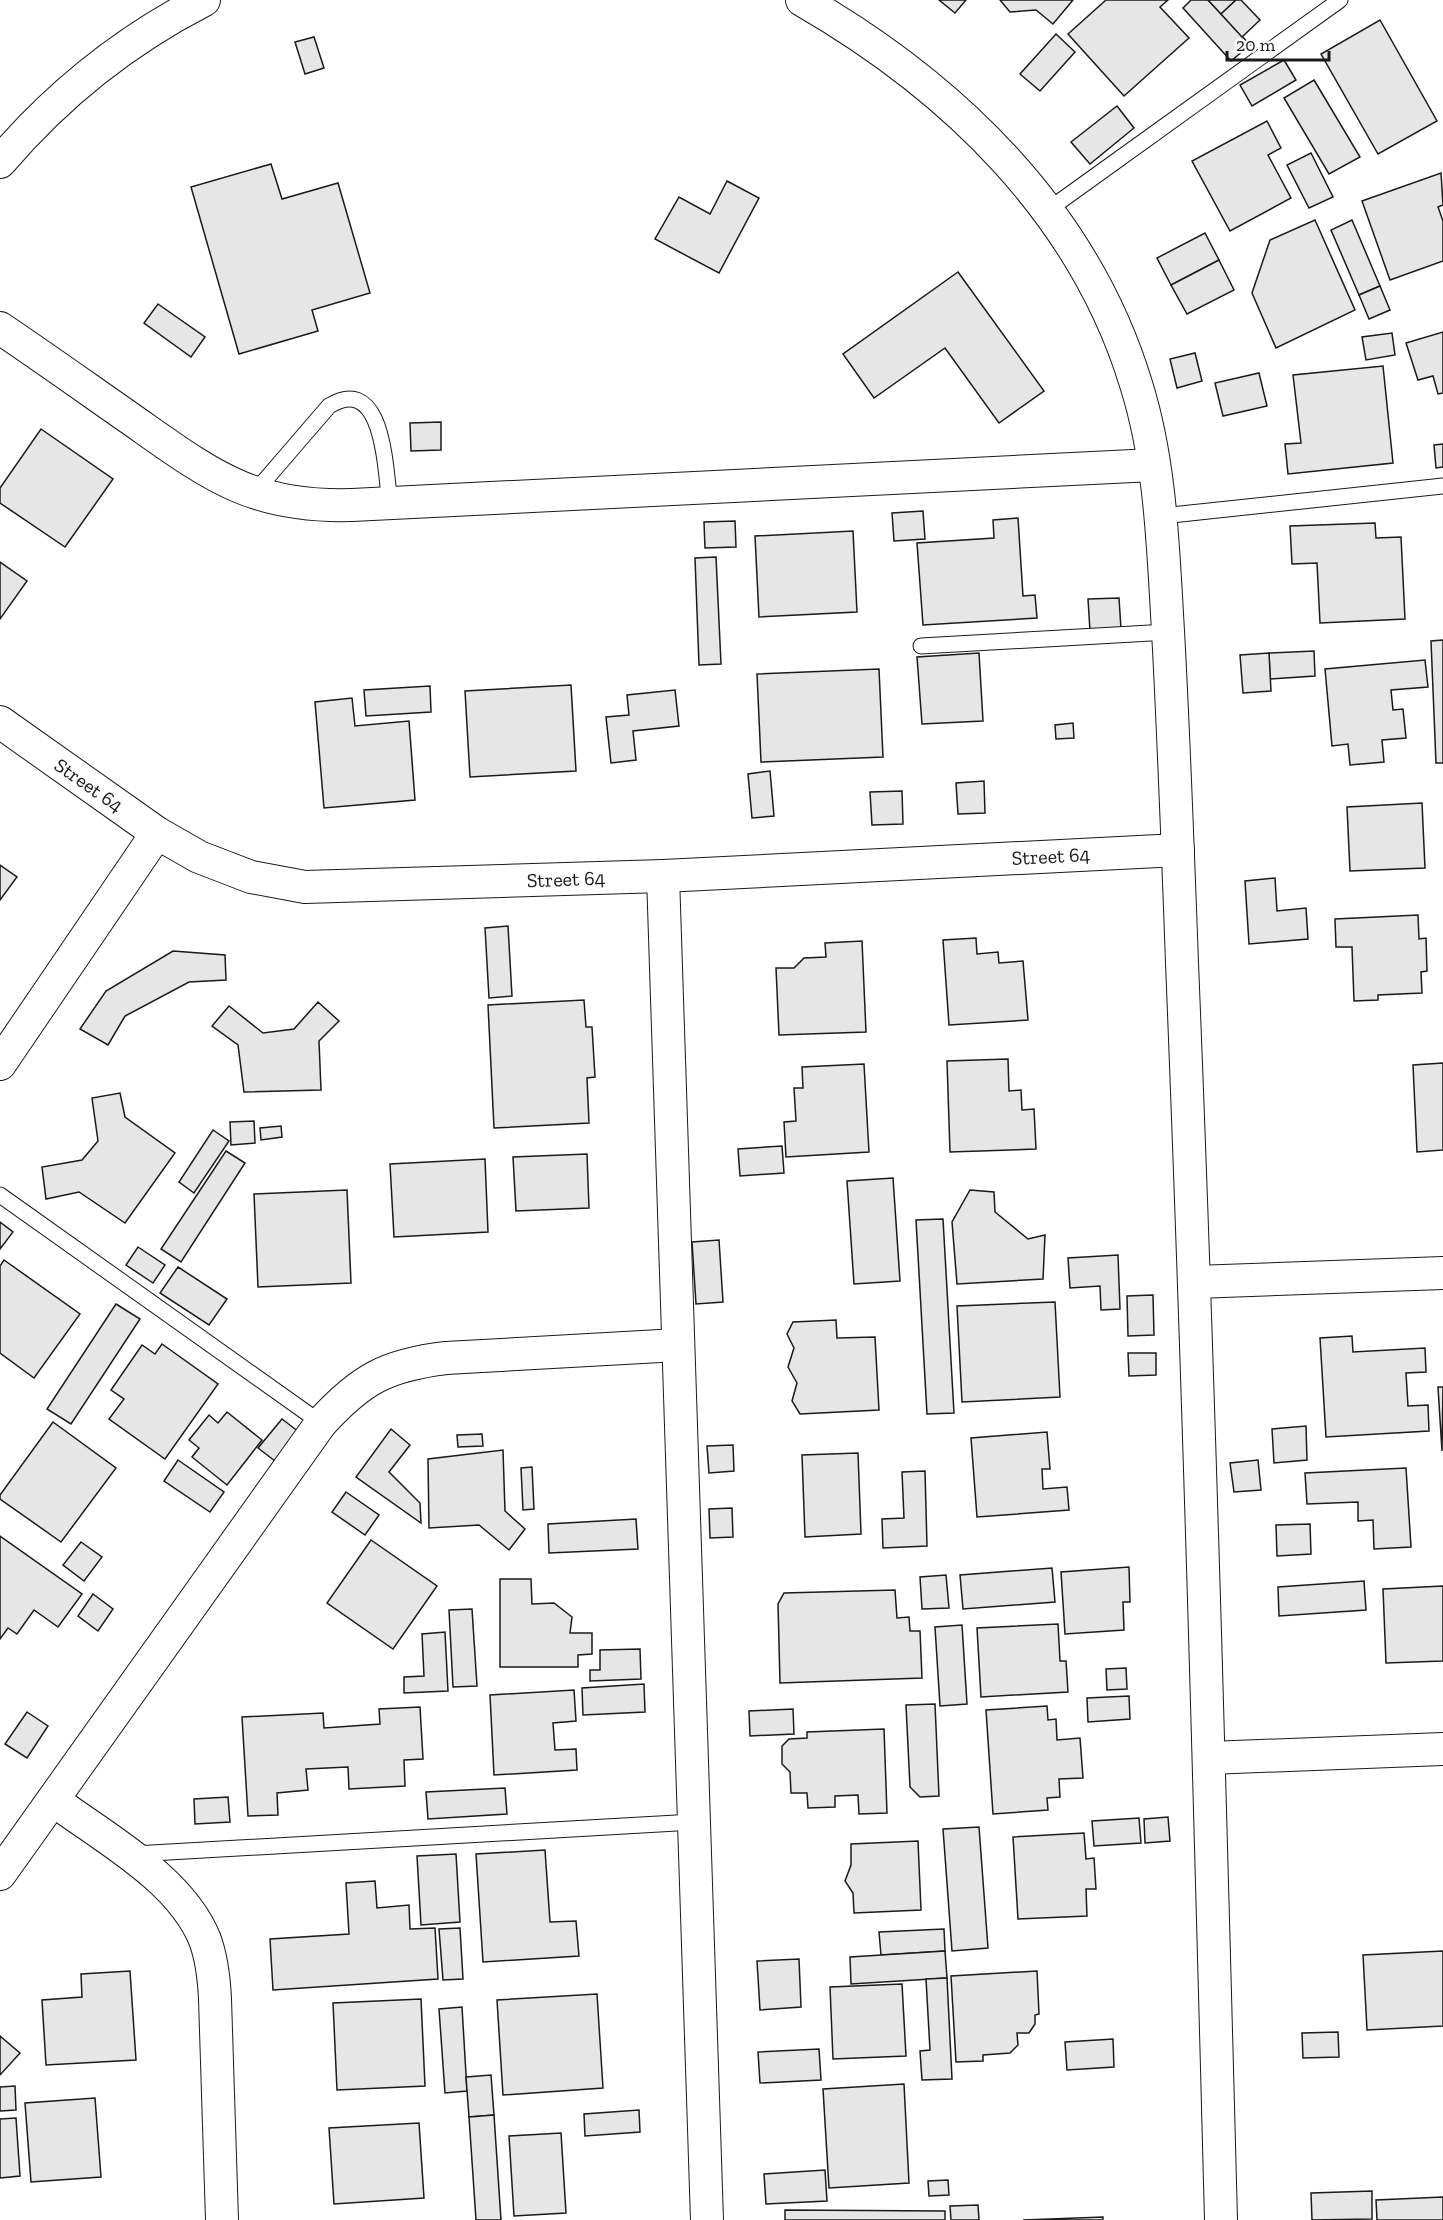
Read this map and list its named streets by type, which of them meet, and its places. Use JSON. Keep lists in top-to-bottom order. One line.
{"streets":{"street":["Street 64"]},"scale_bar":"20 m"}
